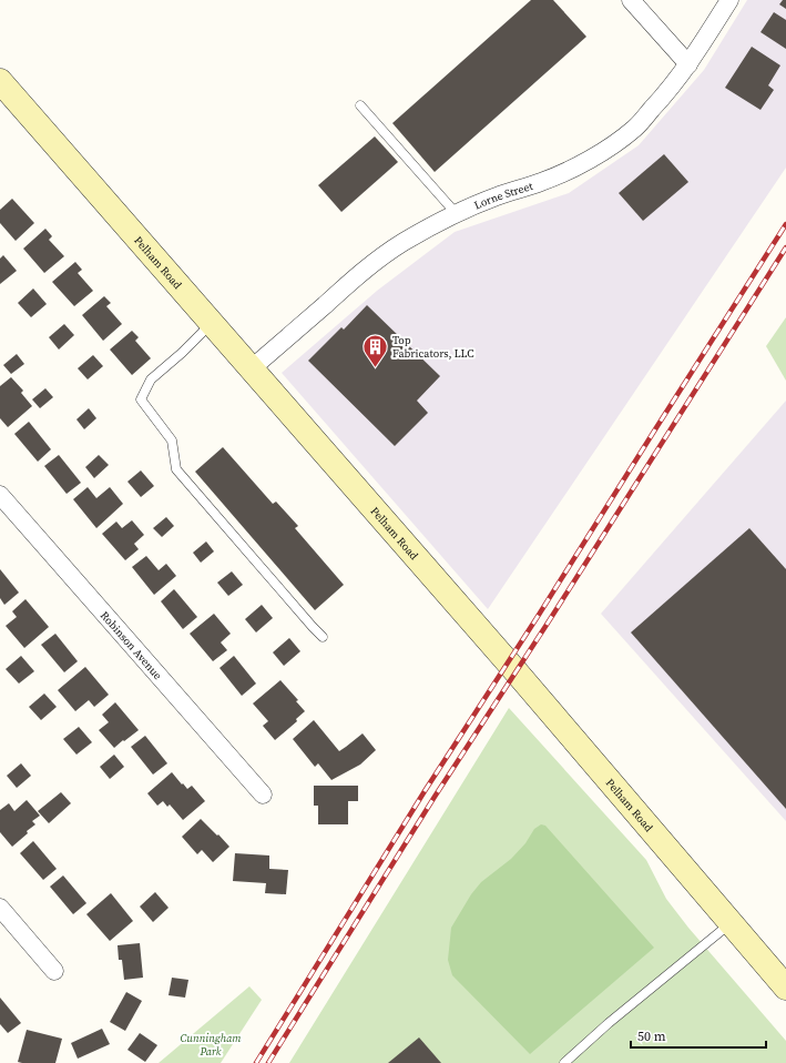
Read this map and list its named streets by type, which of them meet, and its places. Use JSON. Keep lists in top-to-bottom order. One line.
{"streets":{"main road":["Pelham Road"],"street":["Lorne Street","Robinson Avenue"]},"crossings":[["Lorne Street","Pelham Road"]],"parks":["Cunningham Park"],"places":{"building":["Top Fabricators, LLC"]},"scale_bar":"50 m"}
